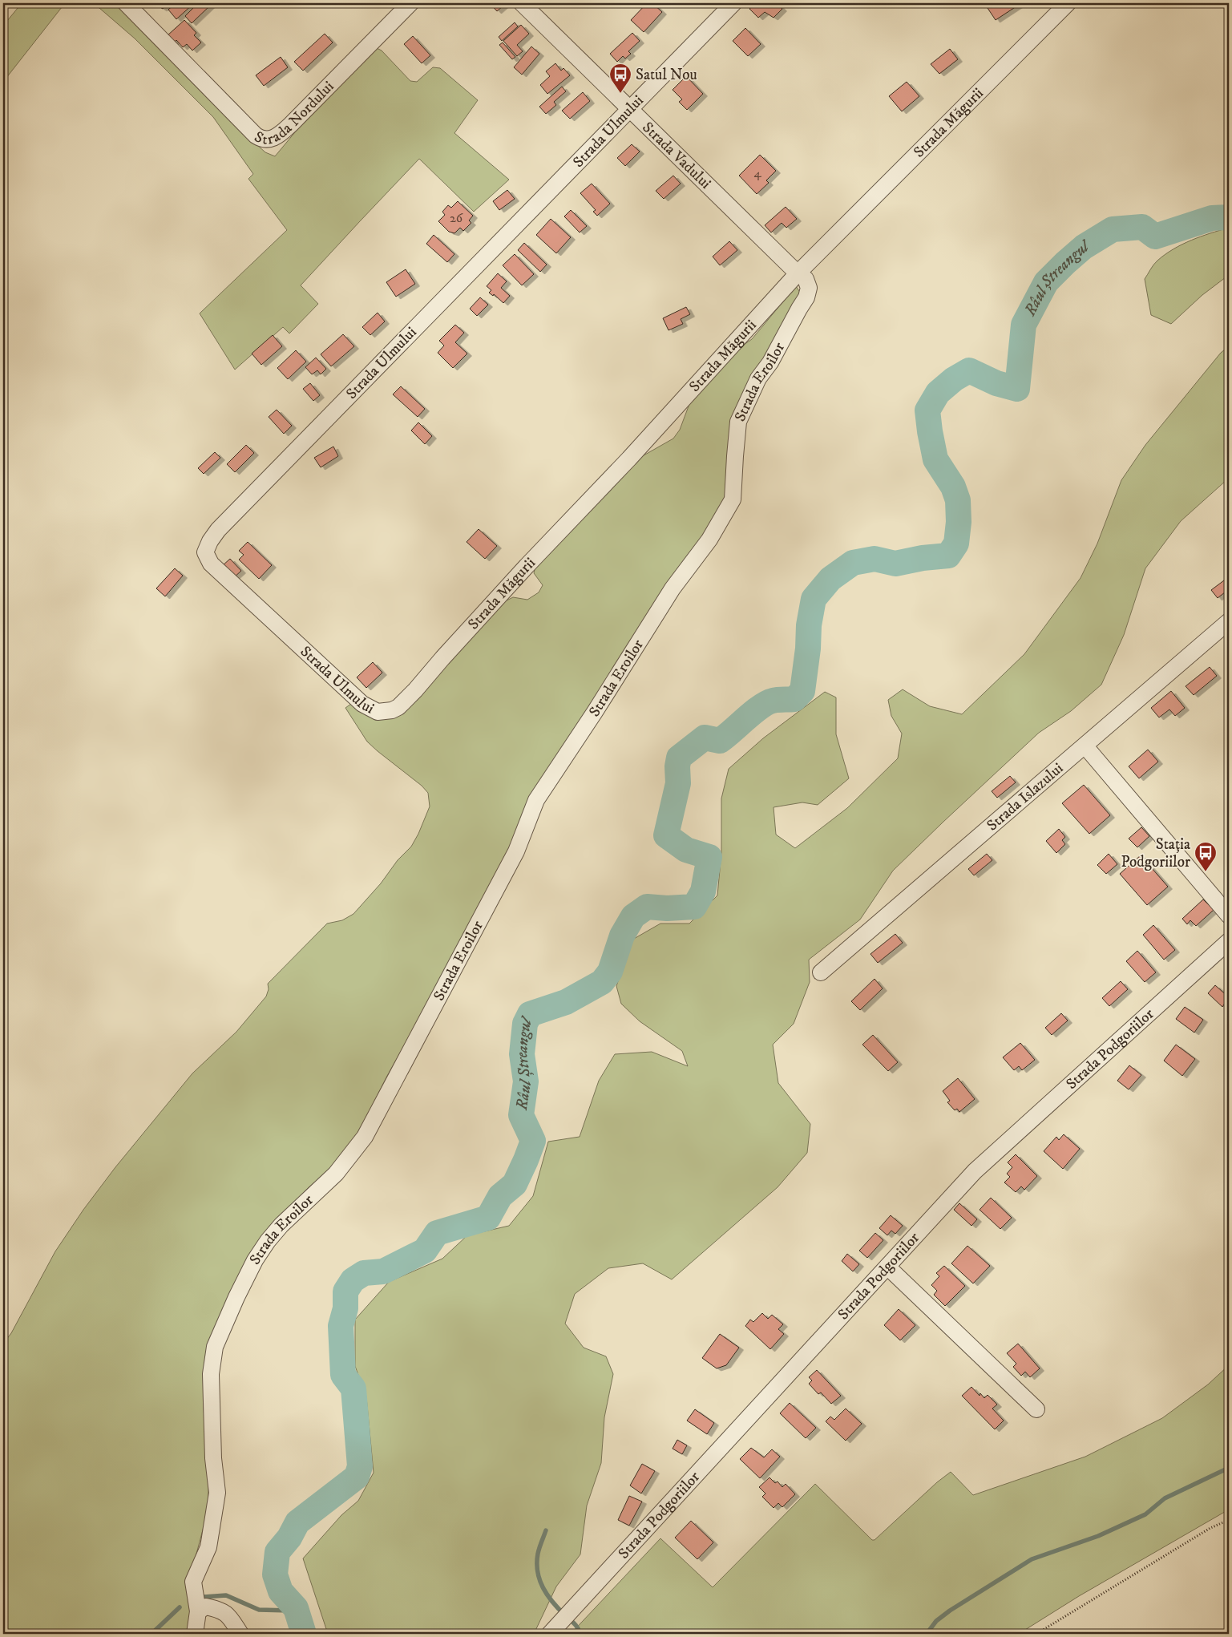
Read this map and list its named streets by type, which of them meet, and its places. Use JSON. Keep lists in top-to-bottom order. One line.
{"streets":{"street":["Strada Nordului","Strada Măgurii","Strada Ulmului","Strada Vadului","Strada Eroilor","Strada Islazului","Strada Podgoriilor"]},"crossings":[["Strada Măgurii","Strada Ulmului"],["Strada Măgurii","Strada Vadului"],["Strada Măgurii","Strada Eroilor"],["Strada Ulmului","Strada Vadului"],["Strada Vadului","Strada Eroilor"]],"water":["Râul Ștreangul"],"places":{"bus stop":["Satul Nou","Stația Podgoriilor"]},"house_numbers":["4","26"]}
